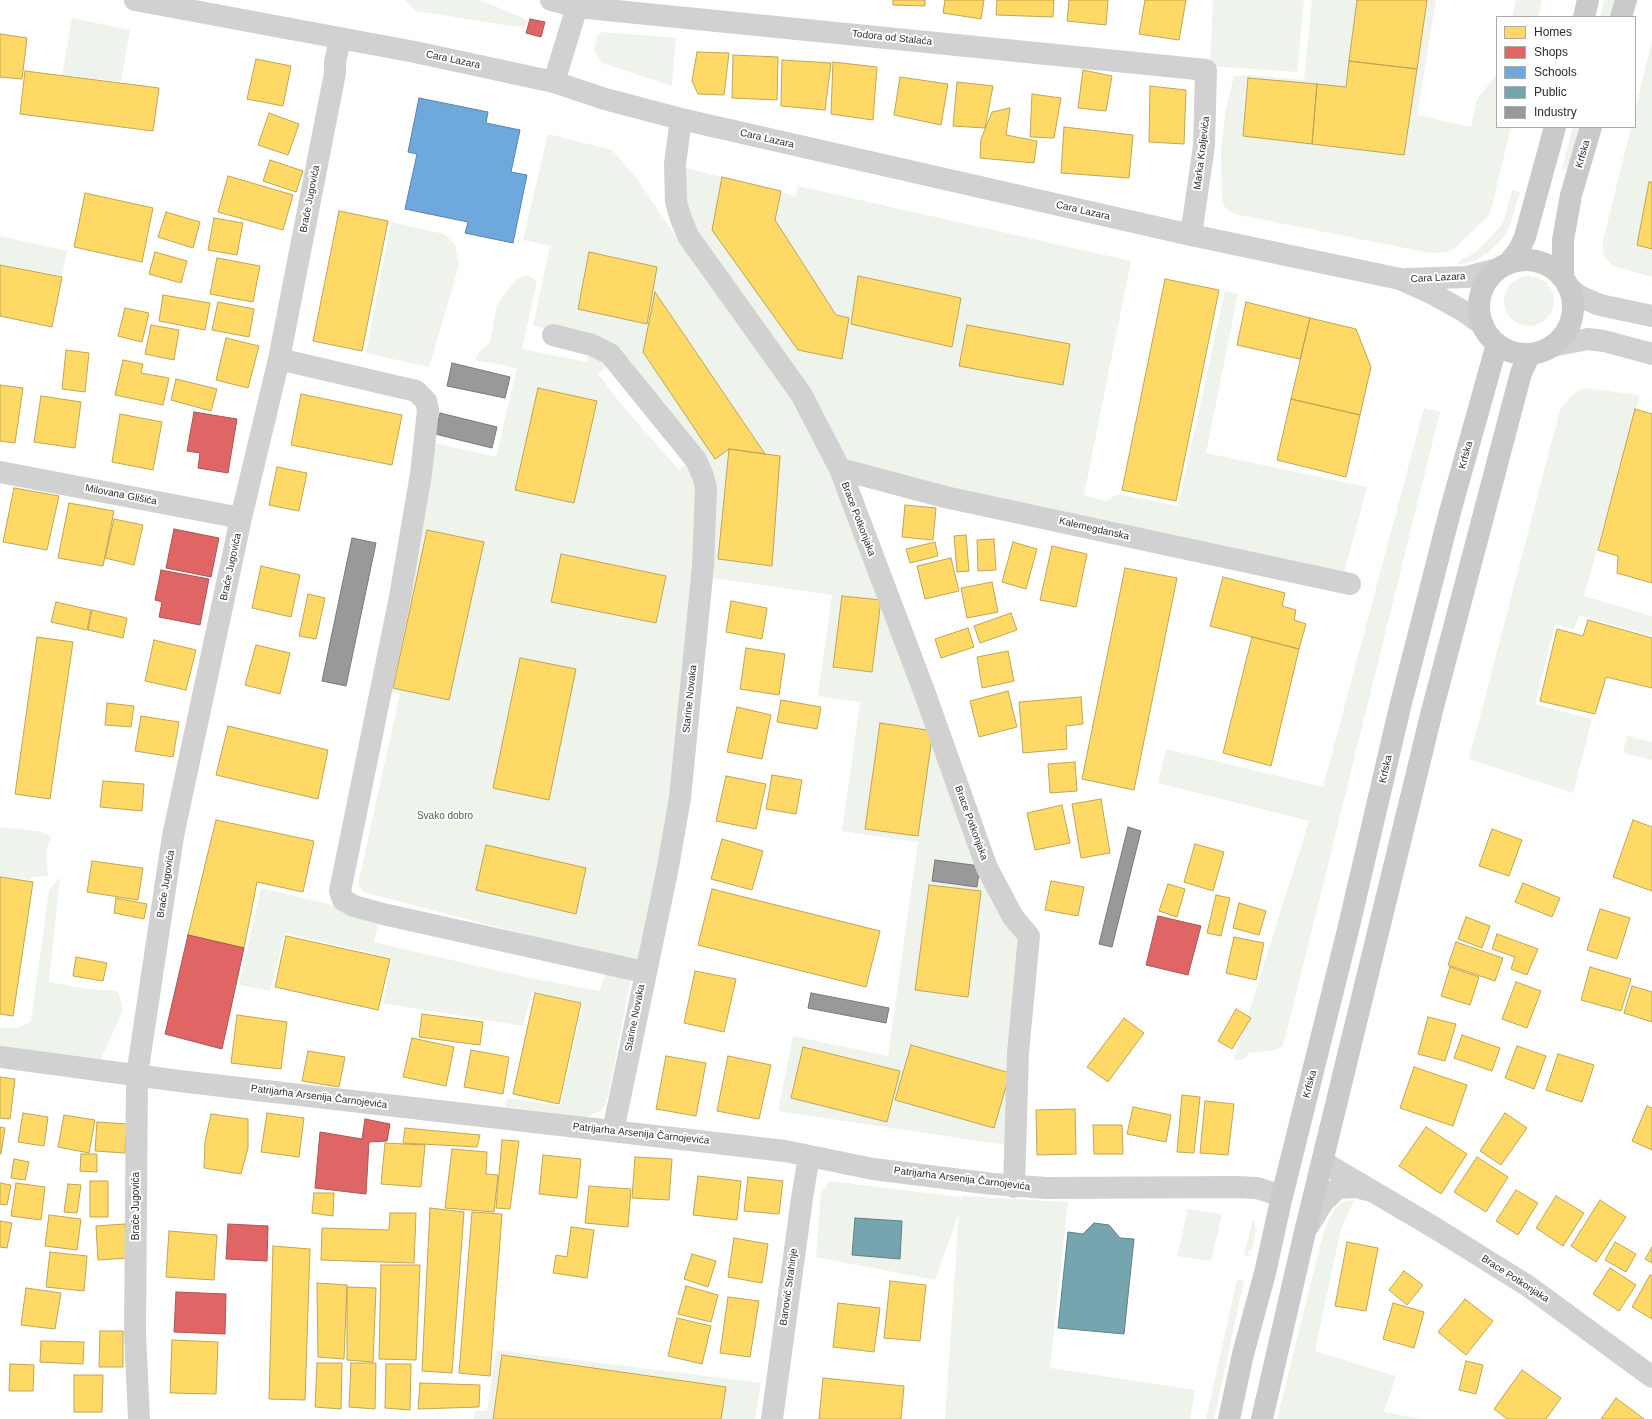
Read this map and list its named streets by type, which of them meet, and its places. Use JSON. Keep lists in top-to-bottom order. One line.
{"streets":{"main road":["Krfska"],"street":["Todora od Stalaća","Cara Lazara","Marka Kraljevića","Braće Jugovića","Milovana Glišića","Brace Potkonjaka","Kalemegdanska","Starine Novaka","Patrijarha Arsenija Čarnojevića","Banović Strahinje"]},"crossings":[["Todora od Stalaća","Marka Kraljevića"],["Cara Lazara","Marka Kraljevića"],["Cara Lazara","Krfska"],["Cara Lazara","Braće Jugovića"],["Cara Lazara","Brace Potkonjaka"],["Krfska","Patrijarha Arsenija Čarnojevića"],["Braće Jugovića","Milovana Glišića"],["Braće Jugovića","Patrijarha Arsenija Čarnojevića"],["Brace Potkonjaka","Kalemegdanska"],["Brace Potkonjaka","Patrijarha Arsenija Čarnojevića"],["Starine Novaka","Patrijarha Arsenija Čarnojevića"],["Patrijarha Arsenija Čarnojevića","Banović Strahinje"]],"parks":["Svako dobro"],"legend":["Homes","Shops","Schools","Public","Industry"]}
